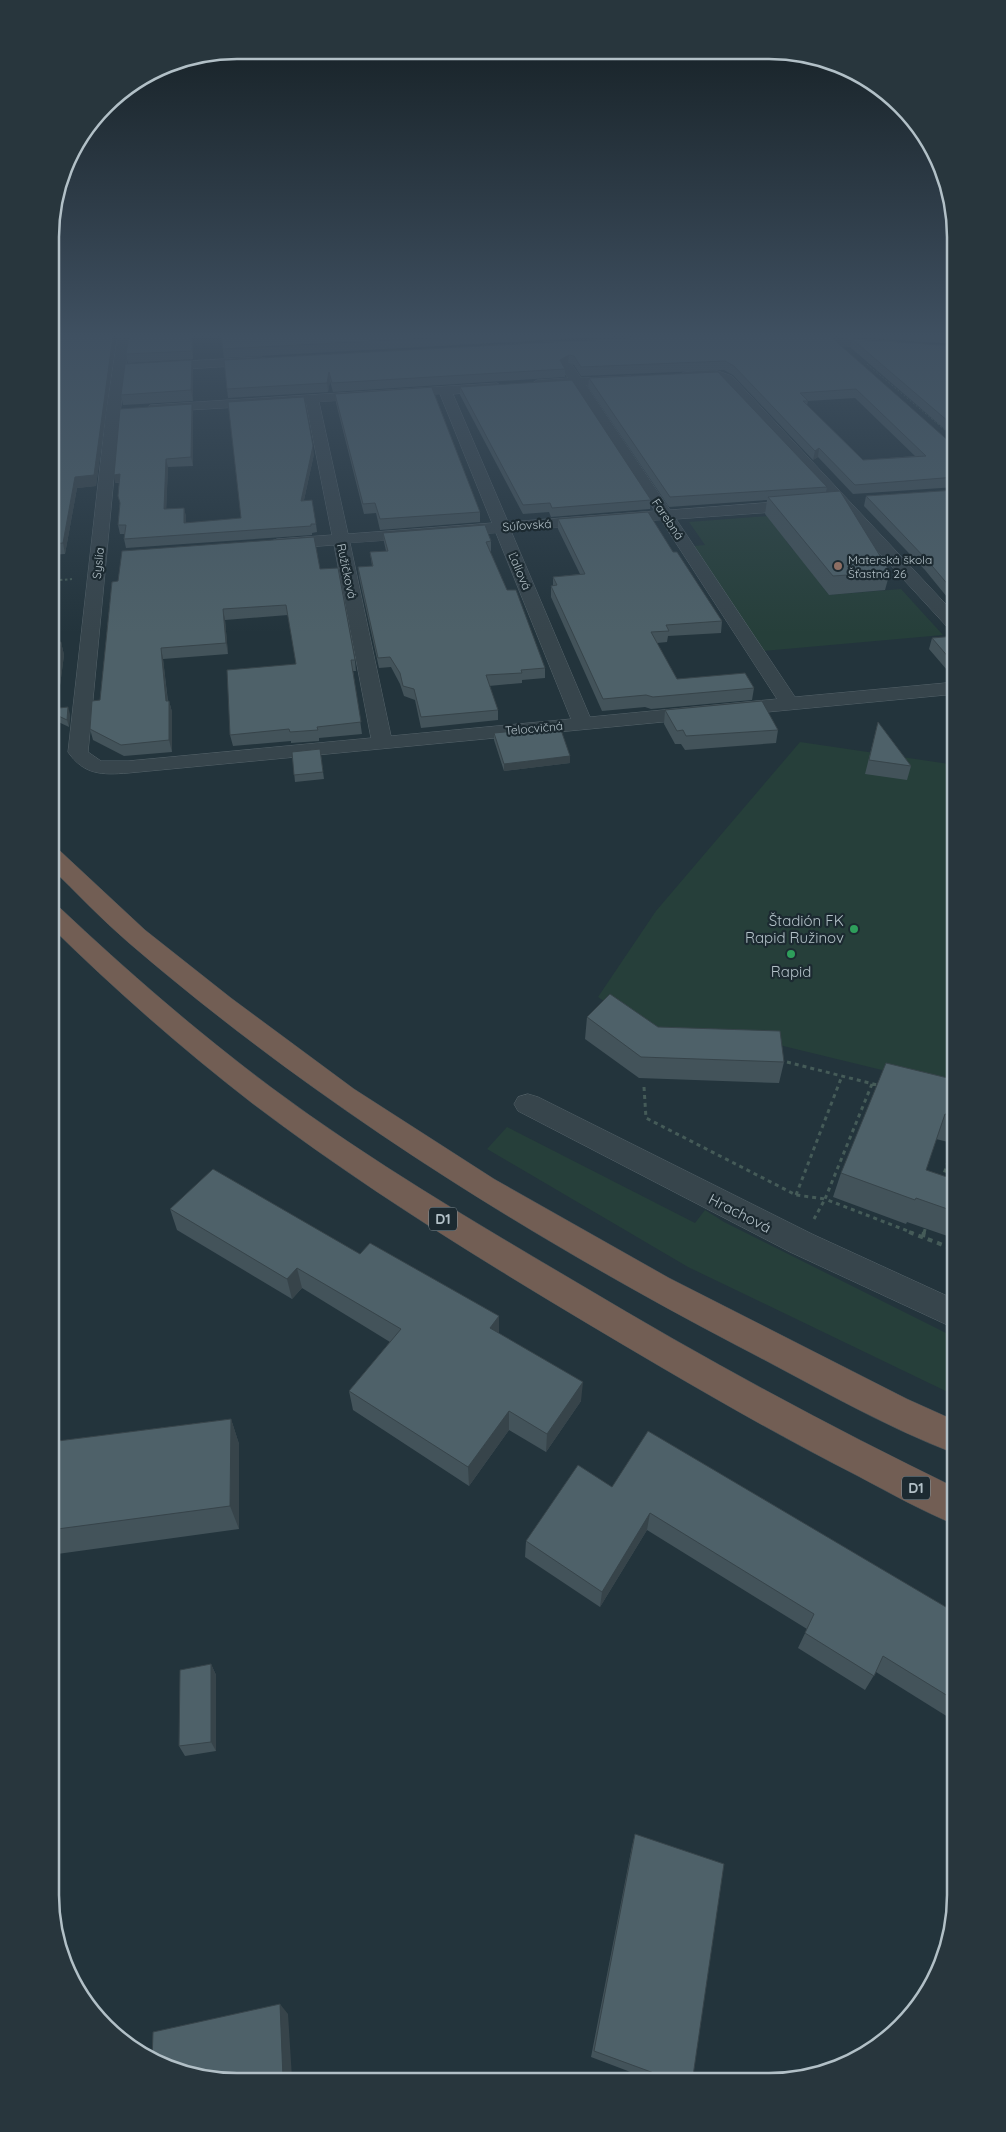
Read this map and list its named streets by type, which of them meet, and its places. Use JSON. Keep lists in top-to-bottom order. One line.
{"streets":{"highway":["D1"],"street":["Farebná","Súľovská","Syslia","Ružičková","Ľaliová","Telocvičná","Hrachová"]},"crossings":[["Farebná","Súľovská"],["Farebná","Telocvičná"],["Súľovská","Ružičková"],["Súľovská","Ľaliová"],["Syslia","Telocvičná"],["Ružičková","Telocvičná"],["Ľaliová","Telocvičná"]],"places":["Materská škola Šťastná 26","Štadión FK Rapid Ružinov","Rapid"]}
